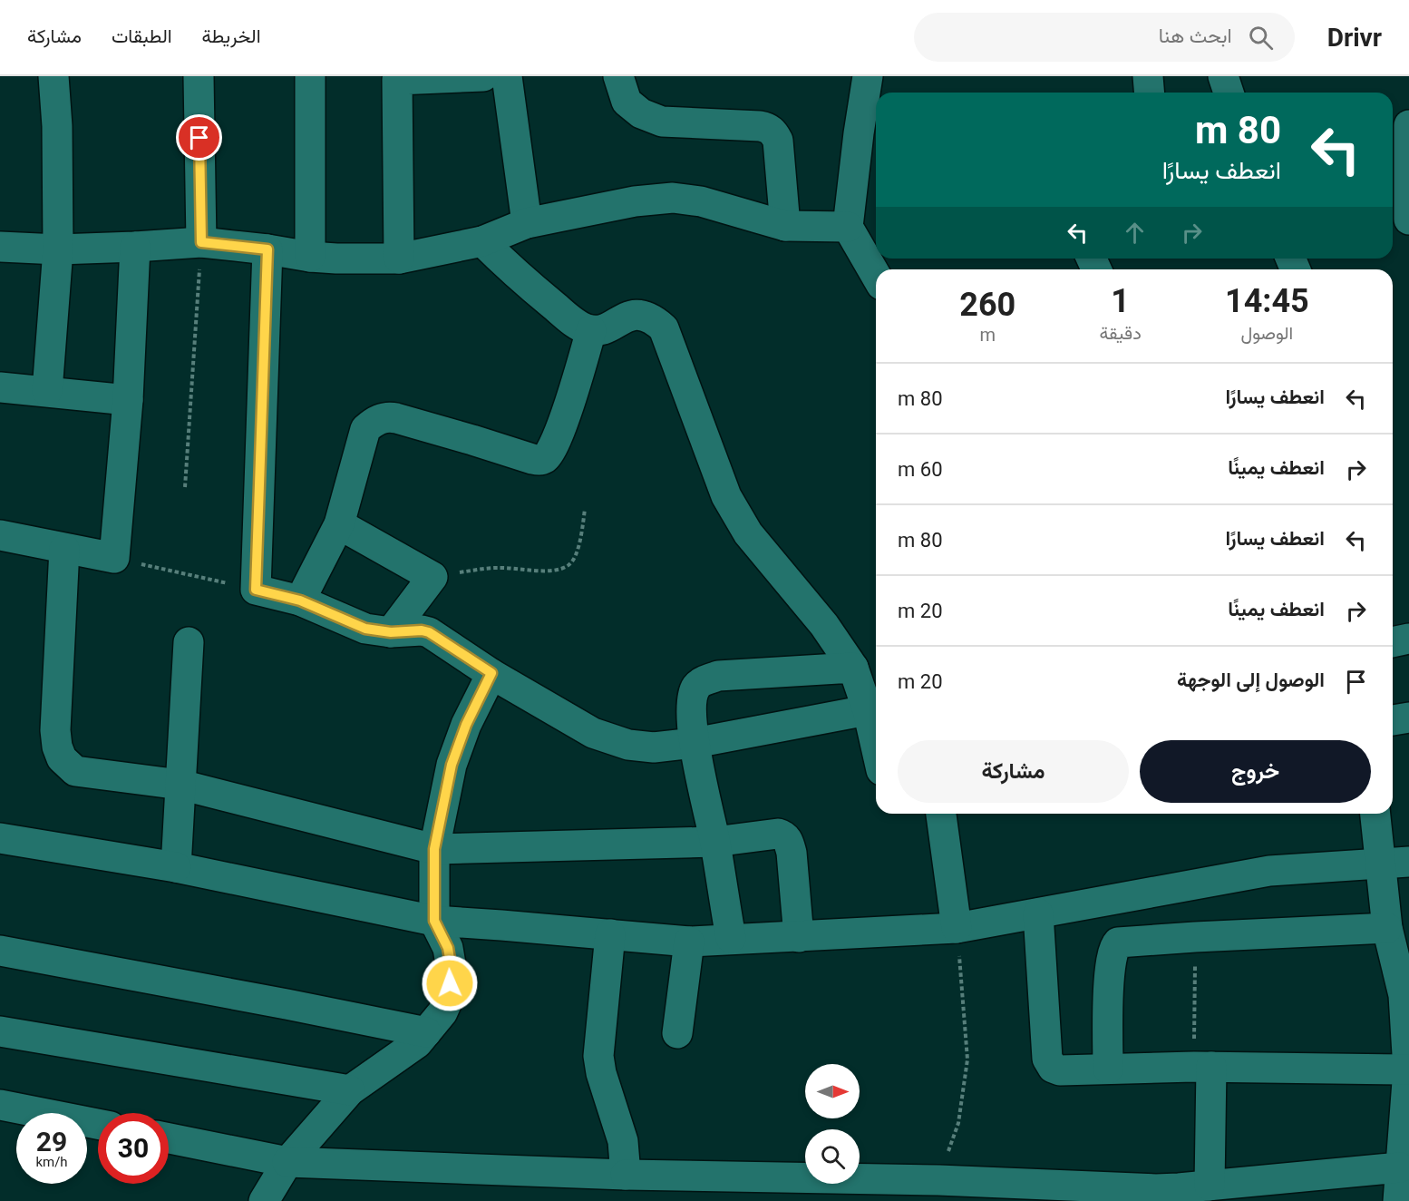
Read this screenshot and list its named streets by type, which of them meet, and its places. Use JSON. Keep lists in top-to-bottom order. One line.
{"north":"right","page":{"header":"Drivr","search":"ابحث هنا","nav":["الخريطة","الطبقات","مشاركة"],"turn":["80 m","انعطف يسارًا"],"eta":["14:45","الوصول","1","دقيقة","260","m"],"list":[{"name":"انعطف يسارًا","value":"80 m"},{"name":"انعطف يمينًا","value":"60 m"},{"name":"انعطف يسارًا","value":"80 m"},{"name":"انعطف يمينًا","value":"20 m"},{"name":"الوصول إلى الوجهة","value":"20 m"}],"buttons":["خروج","مشاركة"],"speed":"29 km/h","limit":"30"}}
